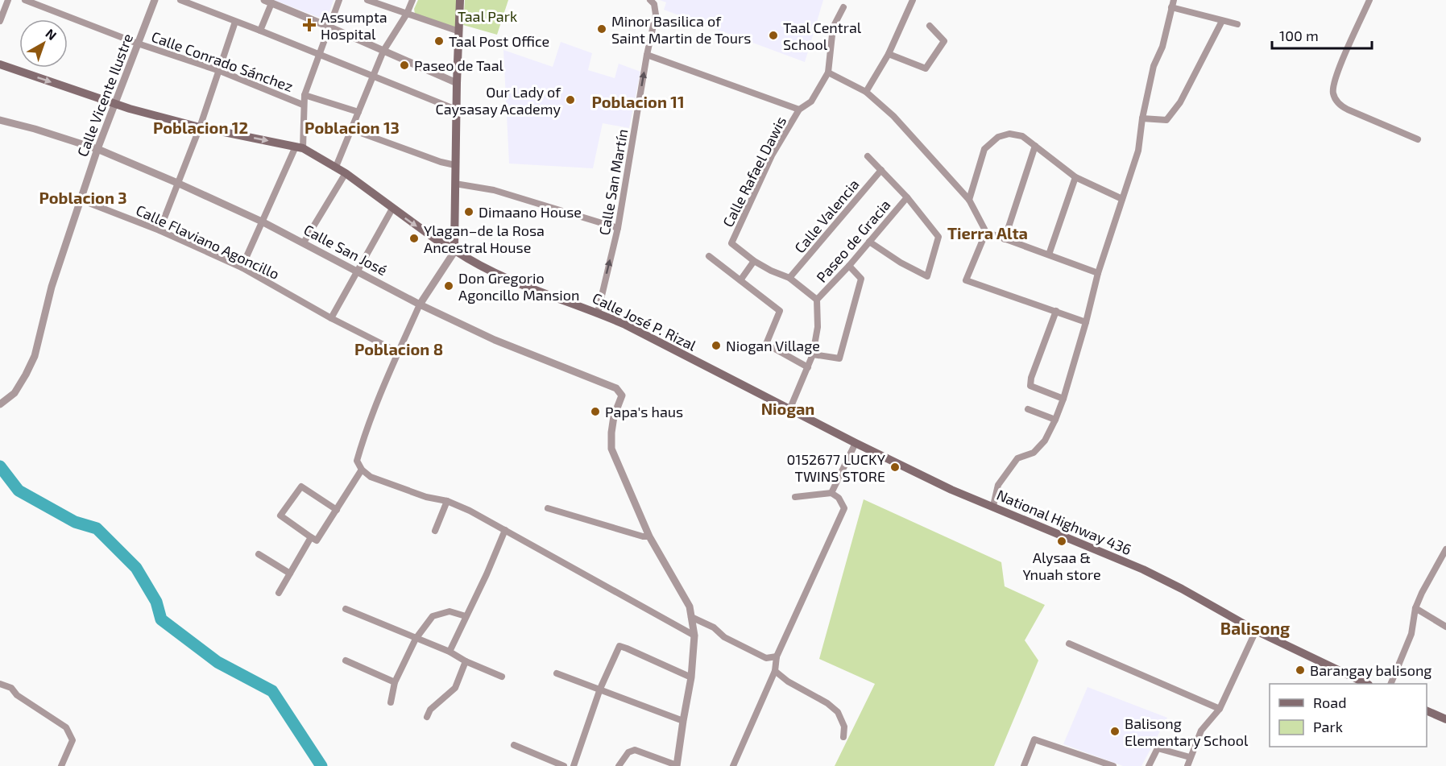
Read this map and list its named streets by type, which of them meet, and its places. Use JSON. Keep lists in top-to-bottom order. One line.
{"streets":{"main road":["Calle José P. Rizal","National Highway 436"],"street":["Calle Conrado Sánchez","Calle Vicente Ilustre","Calle Rafael Dawis","Calle San Martín","Calle Valencia","Paseo de Gracia","Calle Flaviano Agoncillo","Calle San José"]},"crossings":[["Calle Conrado Sánchez","Calle Vicente Ilustre"],["Calle Vicente Ilustre","Calle Flaviano Agoncillo"],["Calle Vicente Ilustre","Calle San José"],["Calle Vicente Ilustre","Calle José P. Rizal"],["Calle Rafael Dawis","Calle San Martín"],["Calle Rafael Dawis","Calle Valencia"],["Calle Rafael Dawis","Paseo de Gracia"],["Calle San Martín","Calle José P. Rizal"],["Paseo de Gracia","National Highway 436"],["Calle José P. Rizal","National Highway 436"]],"one_way":["Calle San Martín","Calle José P. Rizal"],"districts":["Poblacion 11","Poblacion 12","Poblacion 13","Poblacion 3","Tierra Alta","Poblacion 8","Niogan","Balisong"],"parks":["Taal Park"],"places":{"health":["Assumpta Hospital"],"other":["Minor Basilica of Saint Martin de Tours","Taal Central School","Taal Post Office","Paseo de Taal","Our Lady of Caysasay Academy","Dimaano House","Ylagan–de la Rosa Ancestral House","Don Gregorio Agoncillo Mansion","Niogan Village","Papa's haus","0152677 LUCKY TWINS STORE","Alysaa & Ynuah store","Barangay balisong","Balisong Elementary School"]},"legend":["Road","Park"],"scale_bar":"100 m","north":"top right"}
